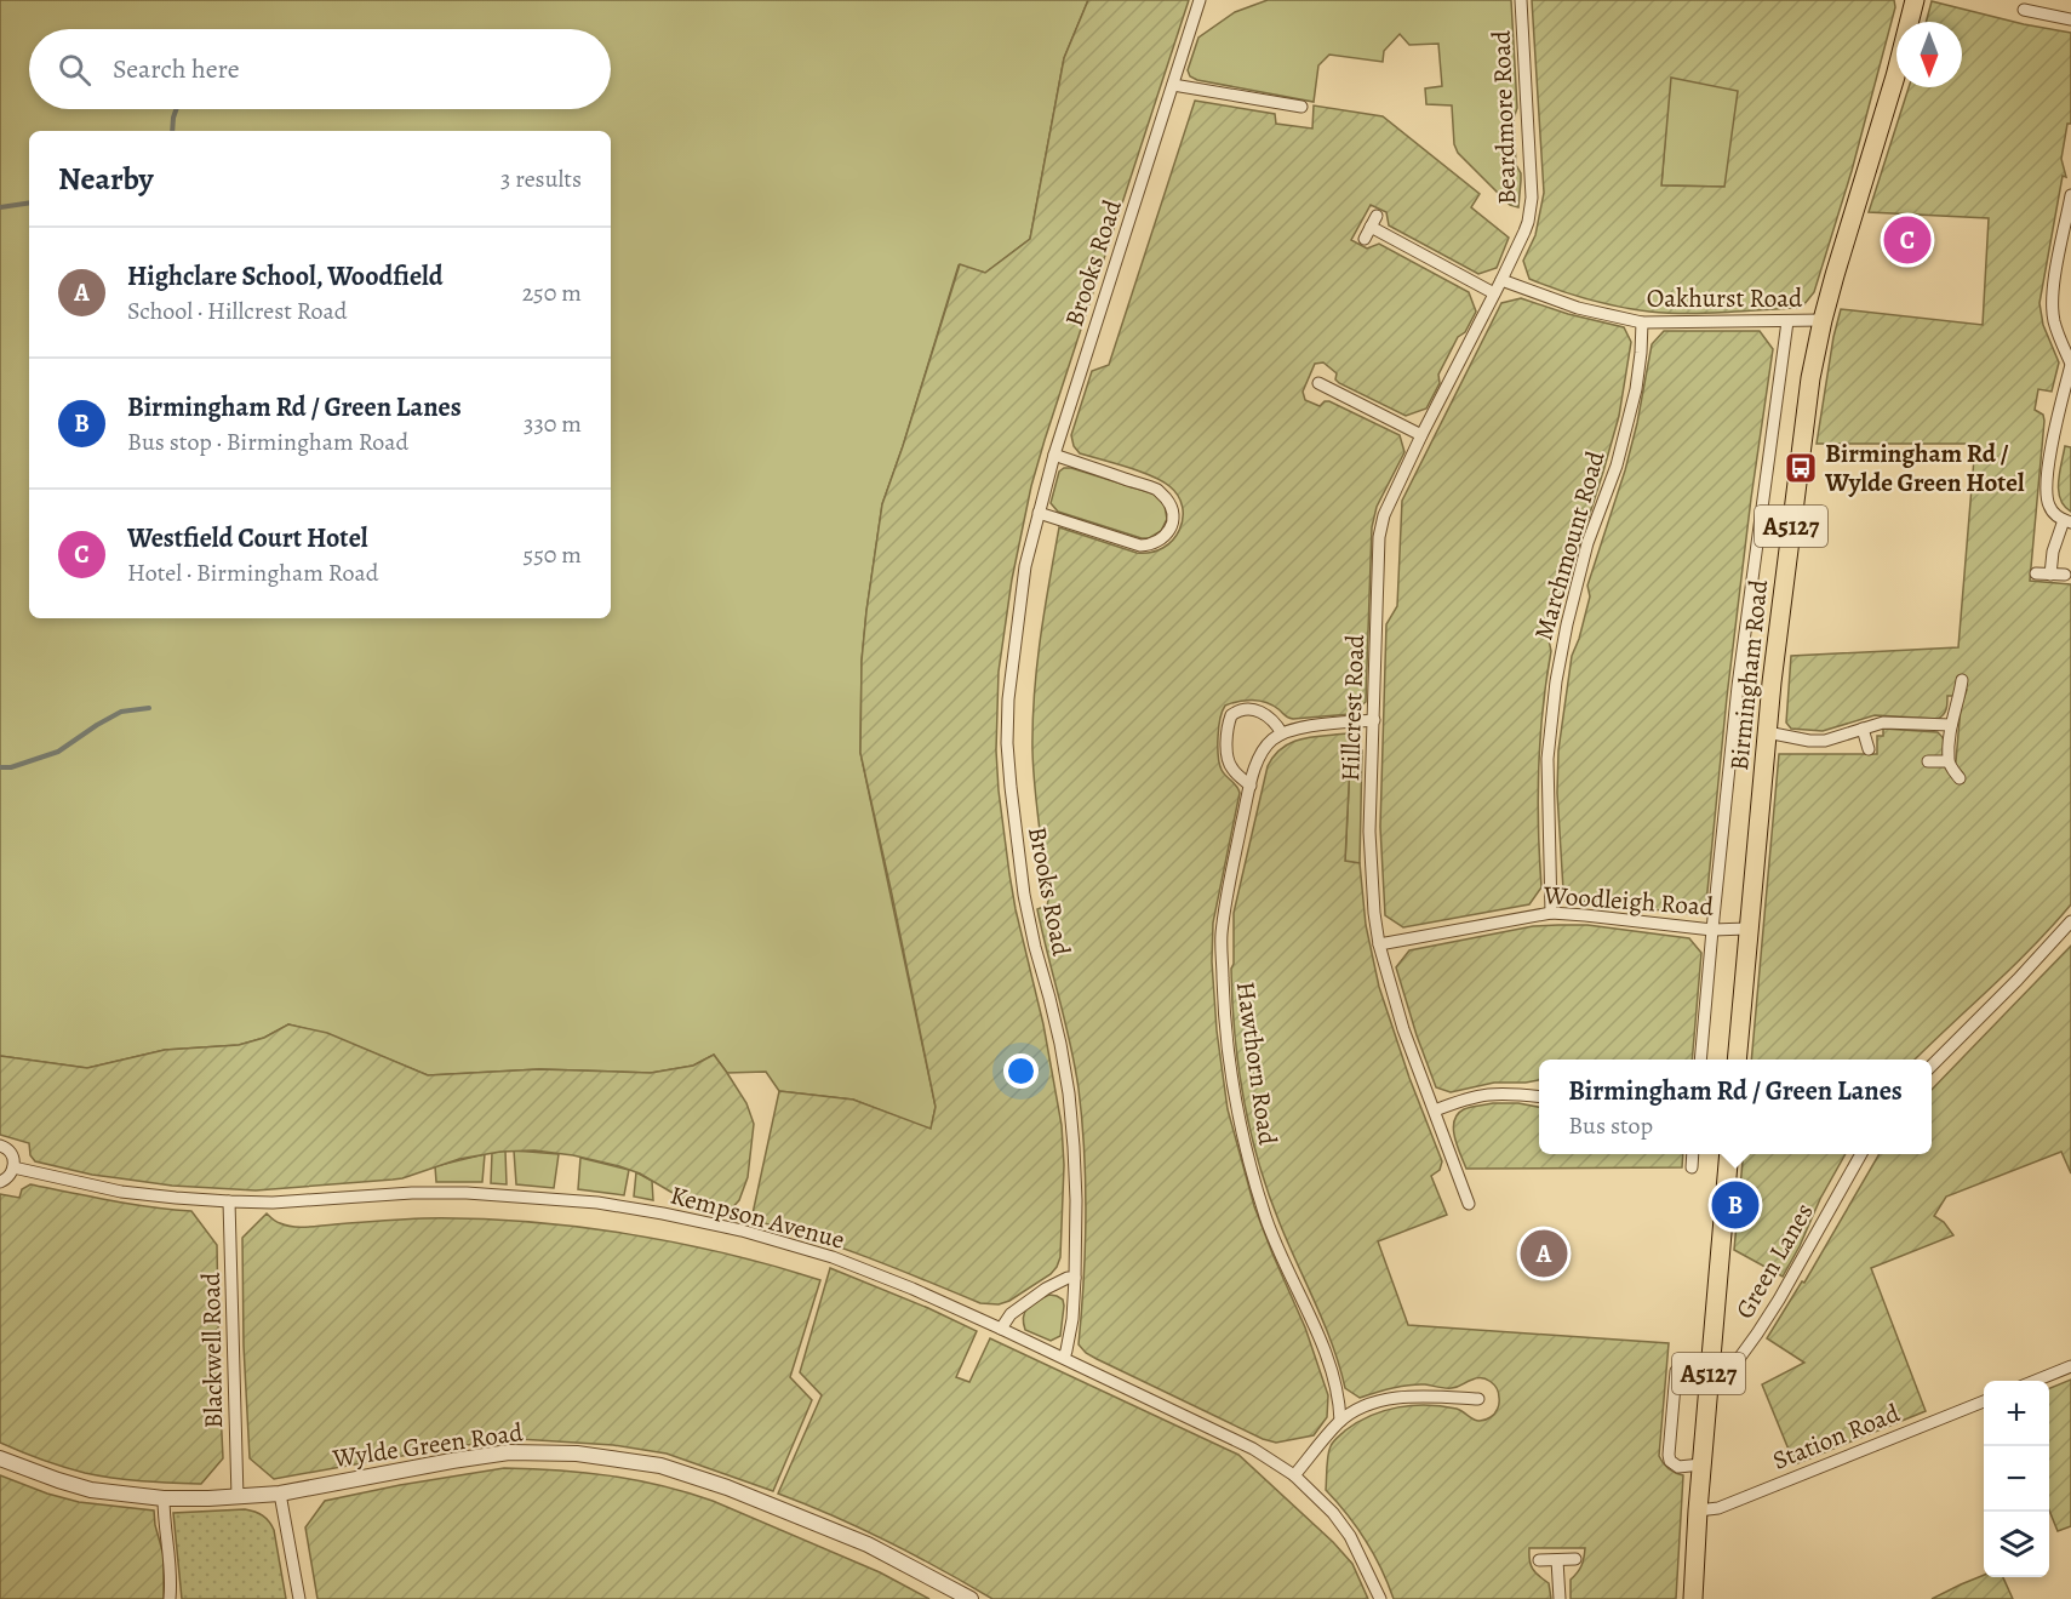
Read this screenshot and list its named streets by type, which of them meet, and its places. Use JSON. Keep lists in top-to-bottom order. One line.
{"streets":{"main road":["A5127","Birmingham Road"],"street":["Beardmore Road","Brooks Road","Oakhurst Road","Marchmount Road","Hillcrest Road","Woodleigh Road","Hawthorn Road","Kempson Avenue","Green Lanes","Blackwell Road","Station Road","Wylde Green Road"]},"crossings":[["Beardmore Road","Hillcrest Road"],["Brooks Road","Kempson Avenue"],["Oakhurst Road","Marchmount Road"],["Oakhurst Road","Birmingham Road"],["Oakhurst Road","Hillcrest Road"],["A5127","Green Lanes"],["A5127","Station Road"],["Marchmount Road","Woodleigh Road"],["Birmingham Road","Woodleigh Road"],["Hillcrest Road","Woodleigh Road"],["Kempson Avenue","Blackwell Road"],["Blackwell Road","Wylde Green Road"]],"places":{"bus stop":["Birmingham Rd / Wylde Green Hotel"]},"north":"bottom","page":{"search":"Search here","heading":["Nearby","3 results"],"pins":["C","B","A"],"list":[{"mark":"A","name":"Highclare School, Woodfield","note":"School · Hillcrest Road","value":"250 m"},{"mark":"B","name":"Birmingham Rd / Green Lanes","note":"Bus stop · Birmingham Road","value":"330 m"},{"mark":"C","name":"Westfield Court Hotel","note":"Hotel · Birmingham Road","value":"550 m"}],"popup":["Birmingham Rd / Green Lanes","Bus stop"],"map_buttons":["+","−"]}}
